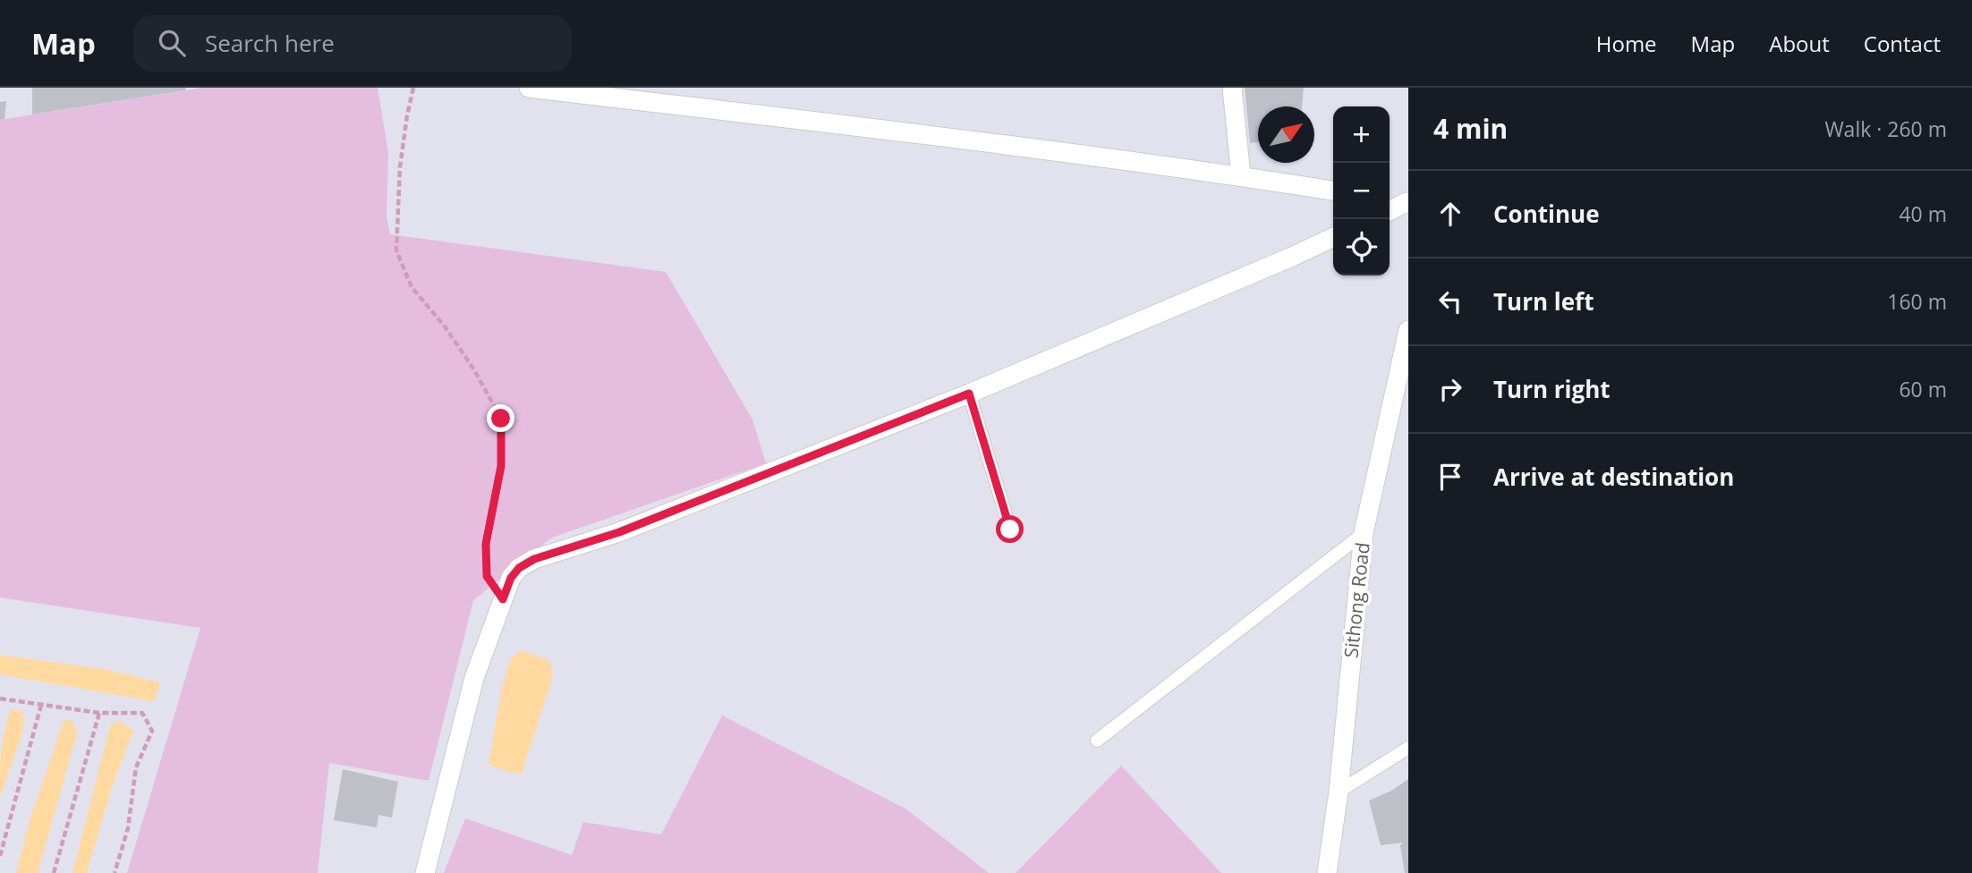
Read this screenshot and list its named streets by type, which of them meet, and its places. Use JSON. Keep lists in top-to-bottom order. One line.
{"streets":{"street":["Sithong Road"]},"north":"top right","page":{"header":"Map","search":"Search here","nav":["Home","Map","About","Contact"],"heading":["4 min","Walk · 260 m"],"map_buttons":["+","−"],"list":[["Continue","40 m"],["Turn left","160 m"],["Turn right","60 m"],"Arrive at destination"]}}
